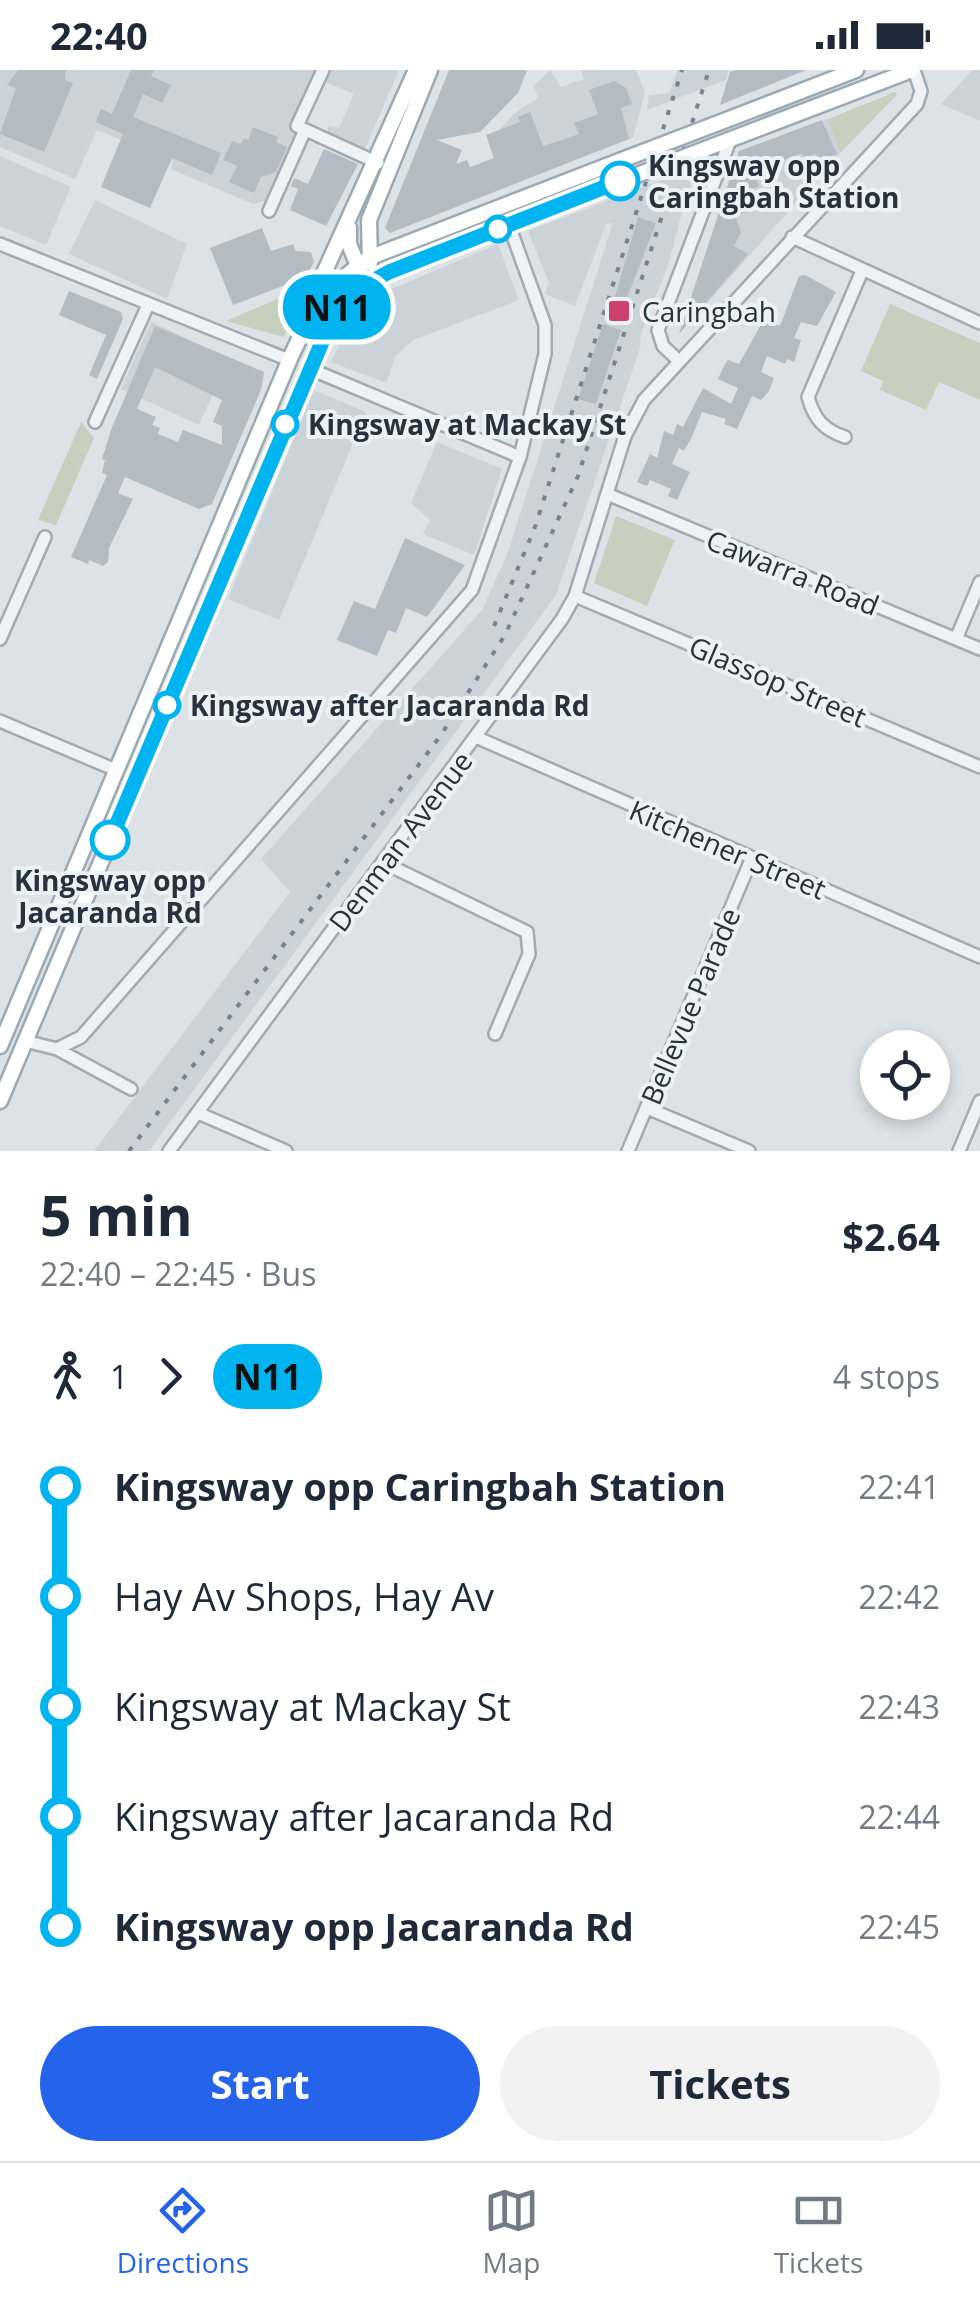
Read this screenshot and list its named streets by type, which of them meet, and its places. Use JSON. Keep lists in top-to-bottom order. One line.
{"streets":{"street":["Cawarra Road","Glassop Street","Denman Avenue","Kitchener Street","Bellevue Parade"]},"crossings":[["Cawarra Road","Denman Avenue"],["Glassop Street","Denman Avenue"],["Denman Avenue","Kitchener Street"],["Kitchener Street","Bellevue Parade"]],"places":{"other":["Kingsway opp Caringbah Station","Kingsway at Mackay St","Kingsway after Jacaranda Rd","Kingsway opp Jacaranda Rd"],"transit":["Caringbah"]},"lines":["bus line N11"],"page":{"status":"22:40","on_map":"N11","heading":["5 min","22:40 – 22:45 · Bus","$2.64"],"legs":["1","N11","4 stops"],"list":[{"name":"Kingsway opp Caringbah Station","value":"22:41"},{"name":"Hay Av Shops, Hay Av","value":"22:42"},{"name":"Kingsway at Mackay St","value":"22:43"},{"name":"Kingsway after Jacaranda Rd","value":"22:44"},{"name":"Kingsway opp Jacaranda Rd","value":"22:45"}],"buttons":["Start","Tickets"],"tabs":["Directions","Map","Tickets"]}}
